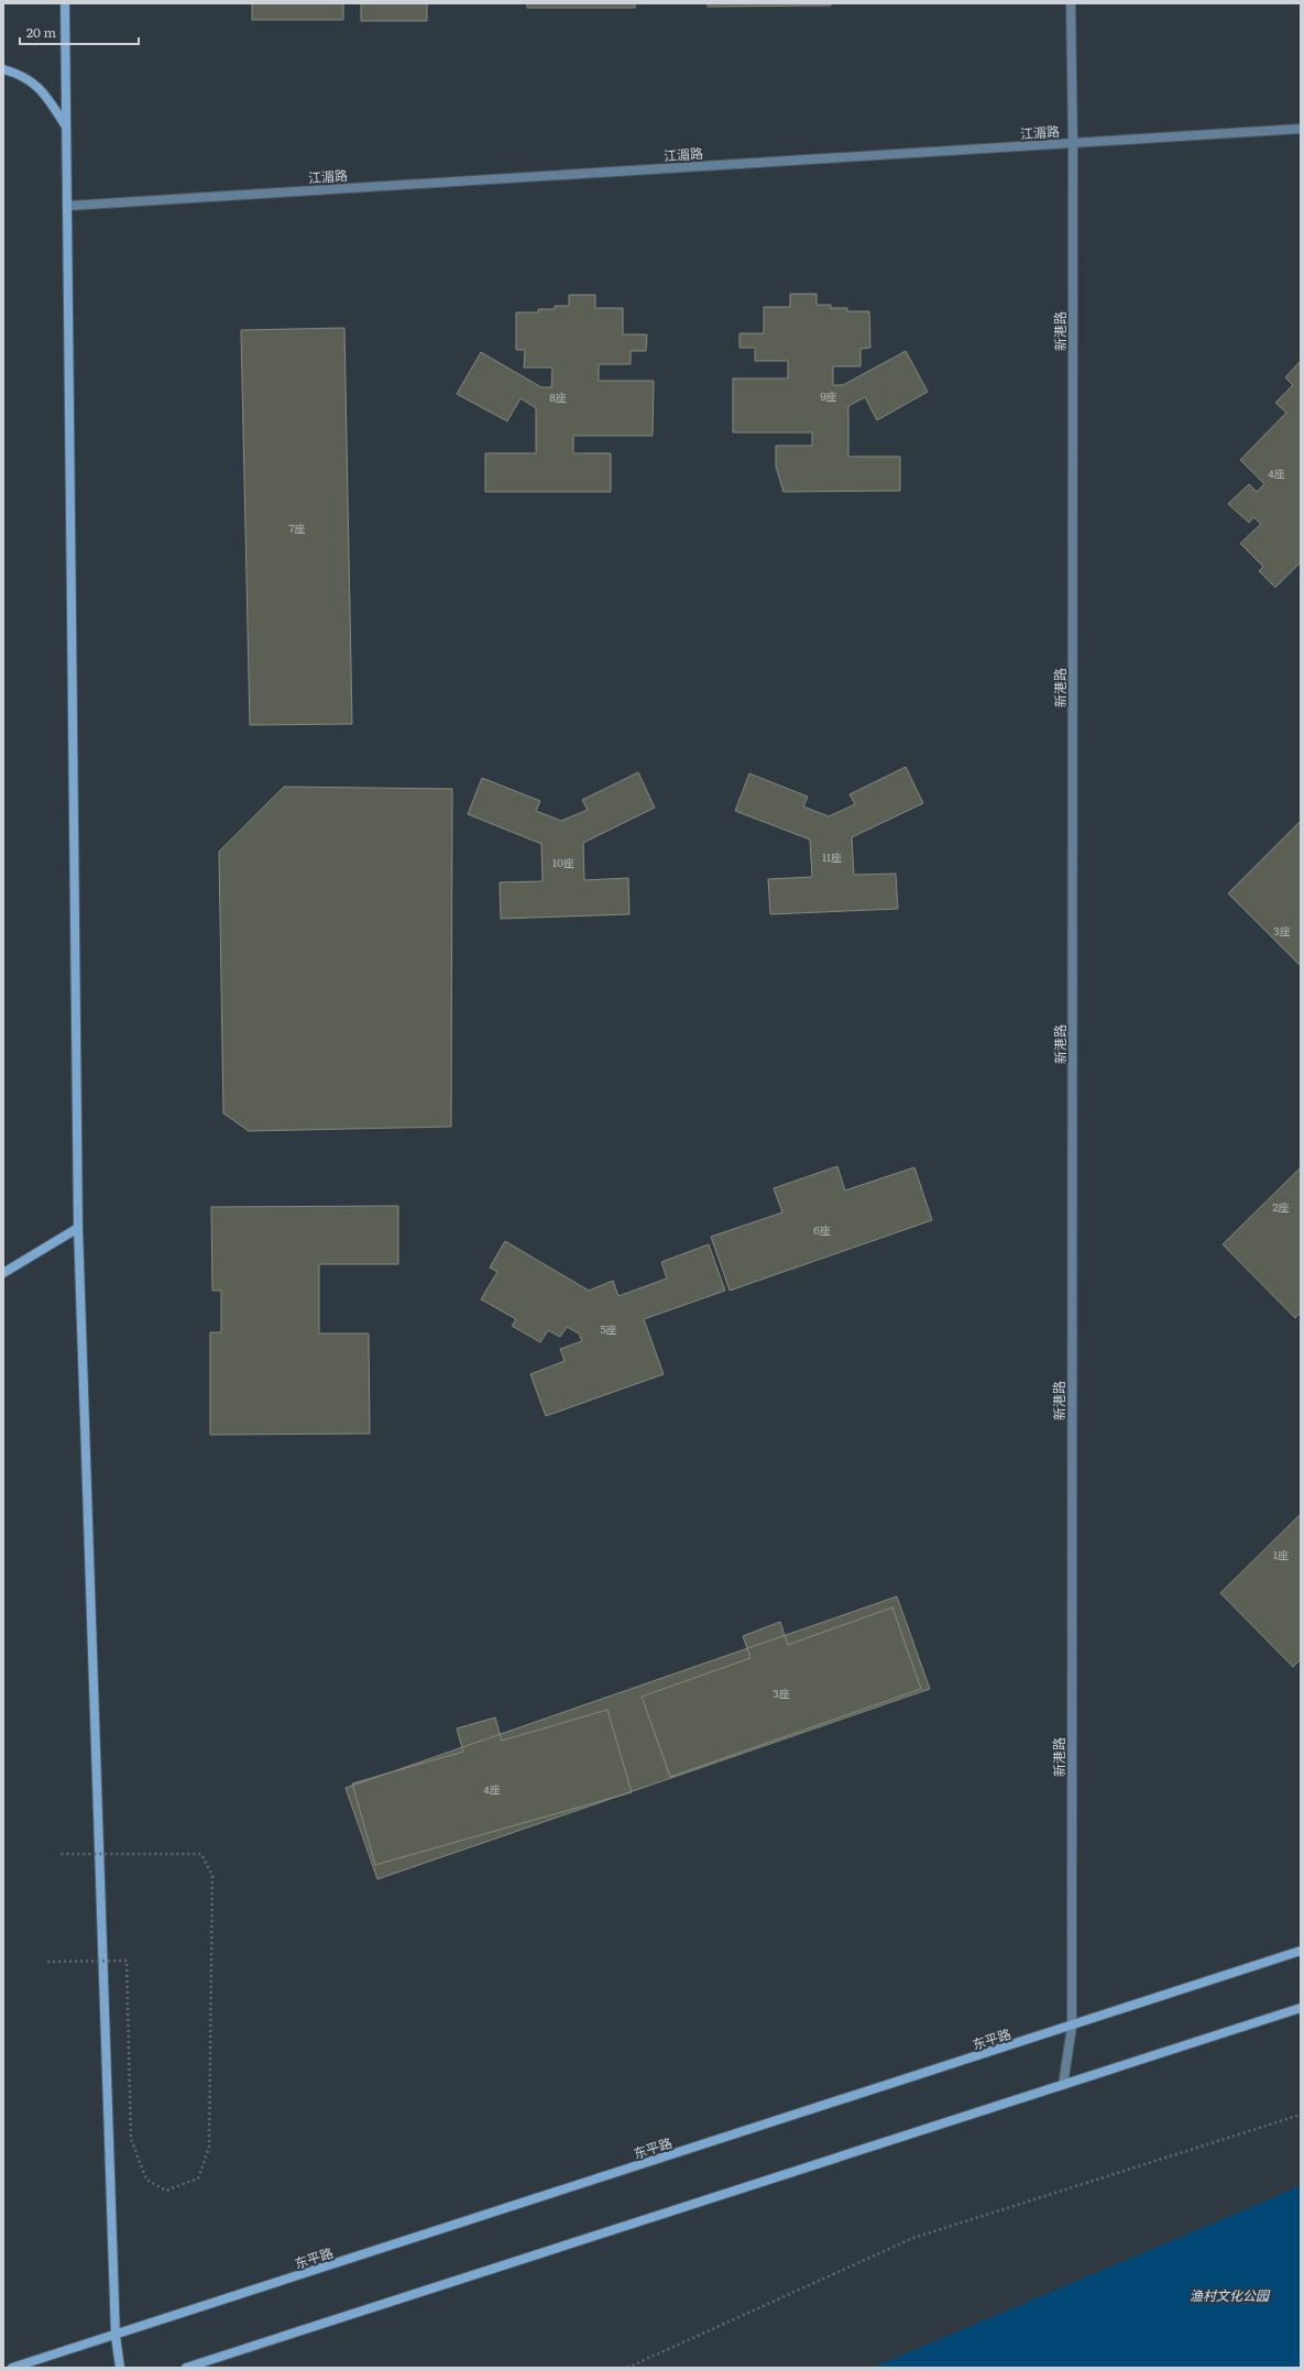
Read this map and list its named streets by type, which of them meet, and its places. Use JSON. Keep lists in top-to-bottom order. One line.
{"streets":{"main road":["东平路"],"street":["江湄路","新港路"]},"crossings":[["江湄路","新港路"],["新港路","东平路"]],"parks":["渔村文化公园"],"house_numbers":["9座","8座","4座","7座","11座","10座","3座","2座","6座","5座","1座","3座","4座"],"scale_bar":"20 m"}
